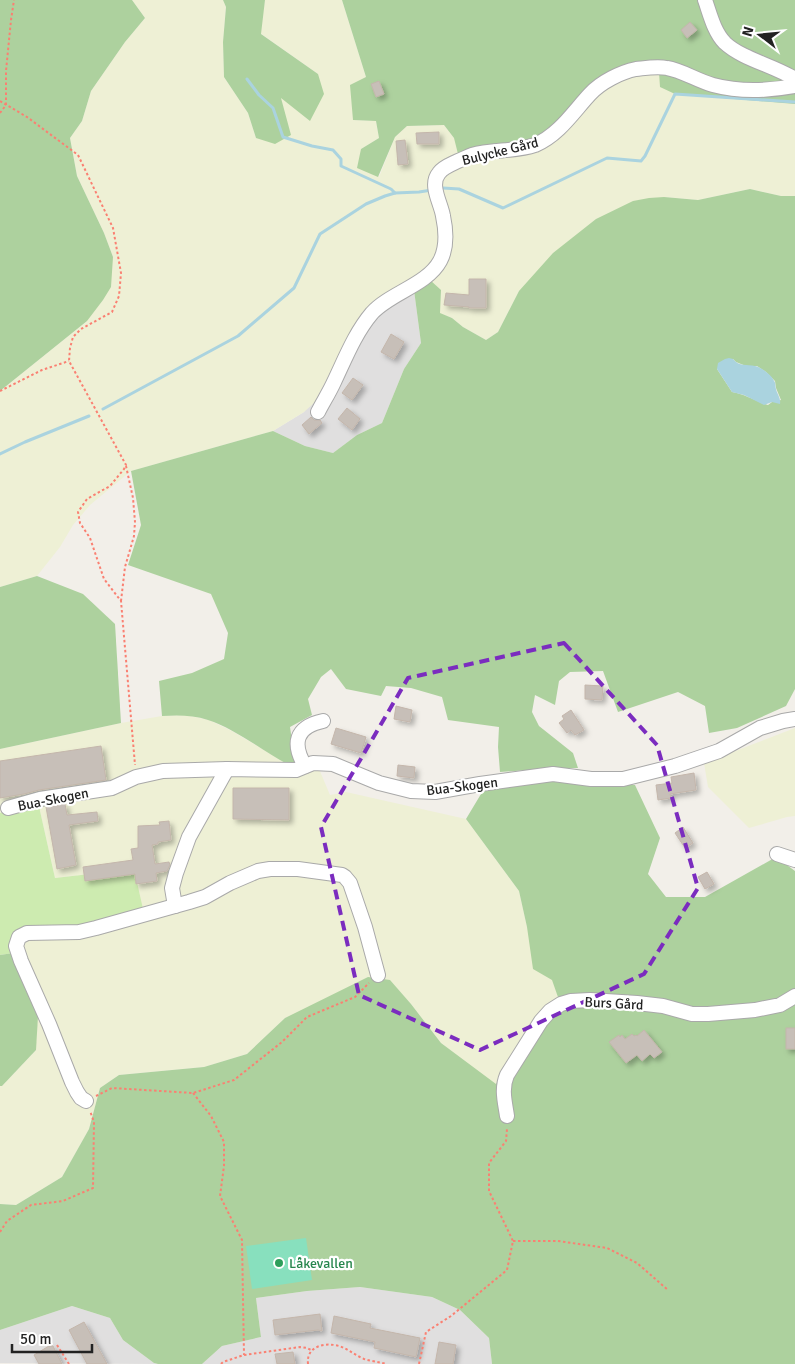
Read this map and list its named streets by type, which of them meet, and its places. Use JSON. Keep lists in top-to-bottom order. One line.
{"streets":{"street":["Bulycke Gård","Bua-Skogen","Burs Gård"]},"places":["Låkevallen"],"scale_bar":"50 m","north":"left"}
